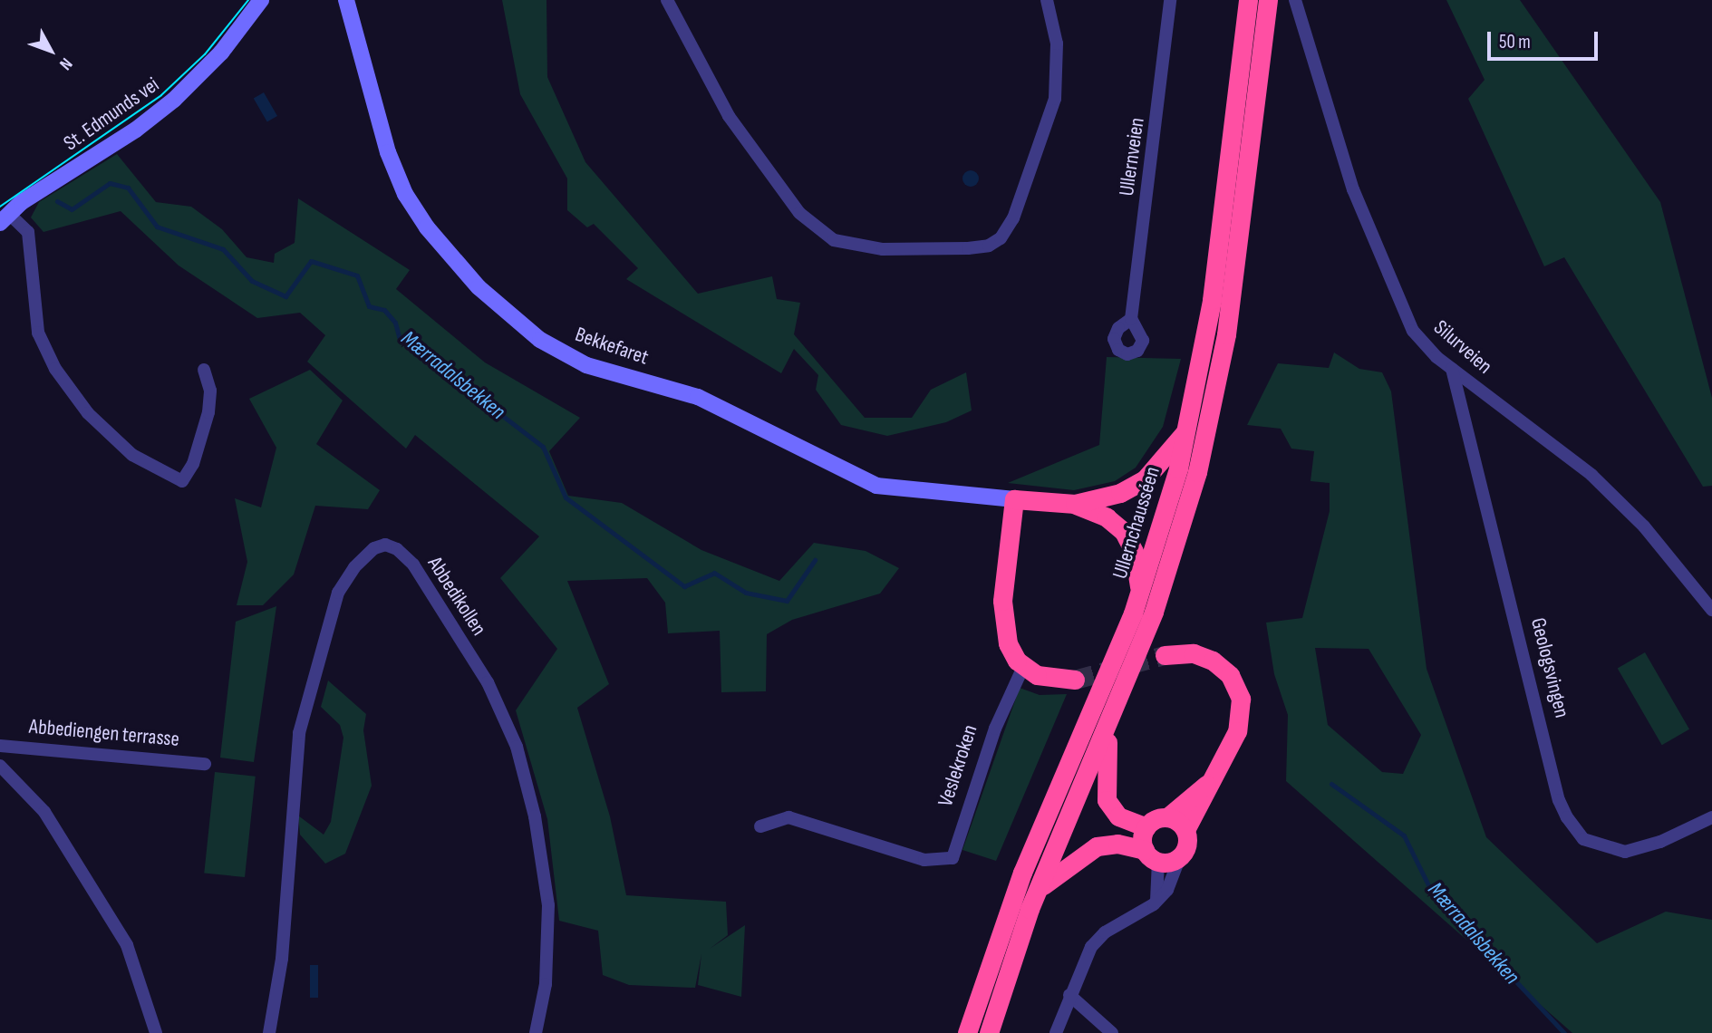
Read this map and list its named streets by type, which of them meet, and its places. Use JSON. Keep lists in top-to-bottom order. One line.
{"streets":{"highway":["Ullernchausséen"],"street":["St. Edmunds vei","Ullernveien","Bekkefaret","Silurveien","Abbedikollen","Geologsvingen","Abbediengen terrasse","Veslekroken"]},"crossings":[["Silurveien","Geologsvingen"]],"water":["Mærradalsbekken"],"scale_bar":"50 m","north":"bottom right"}
